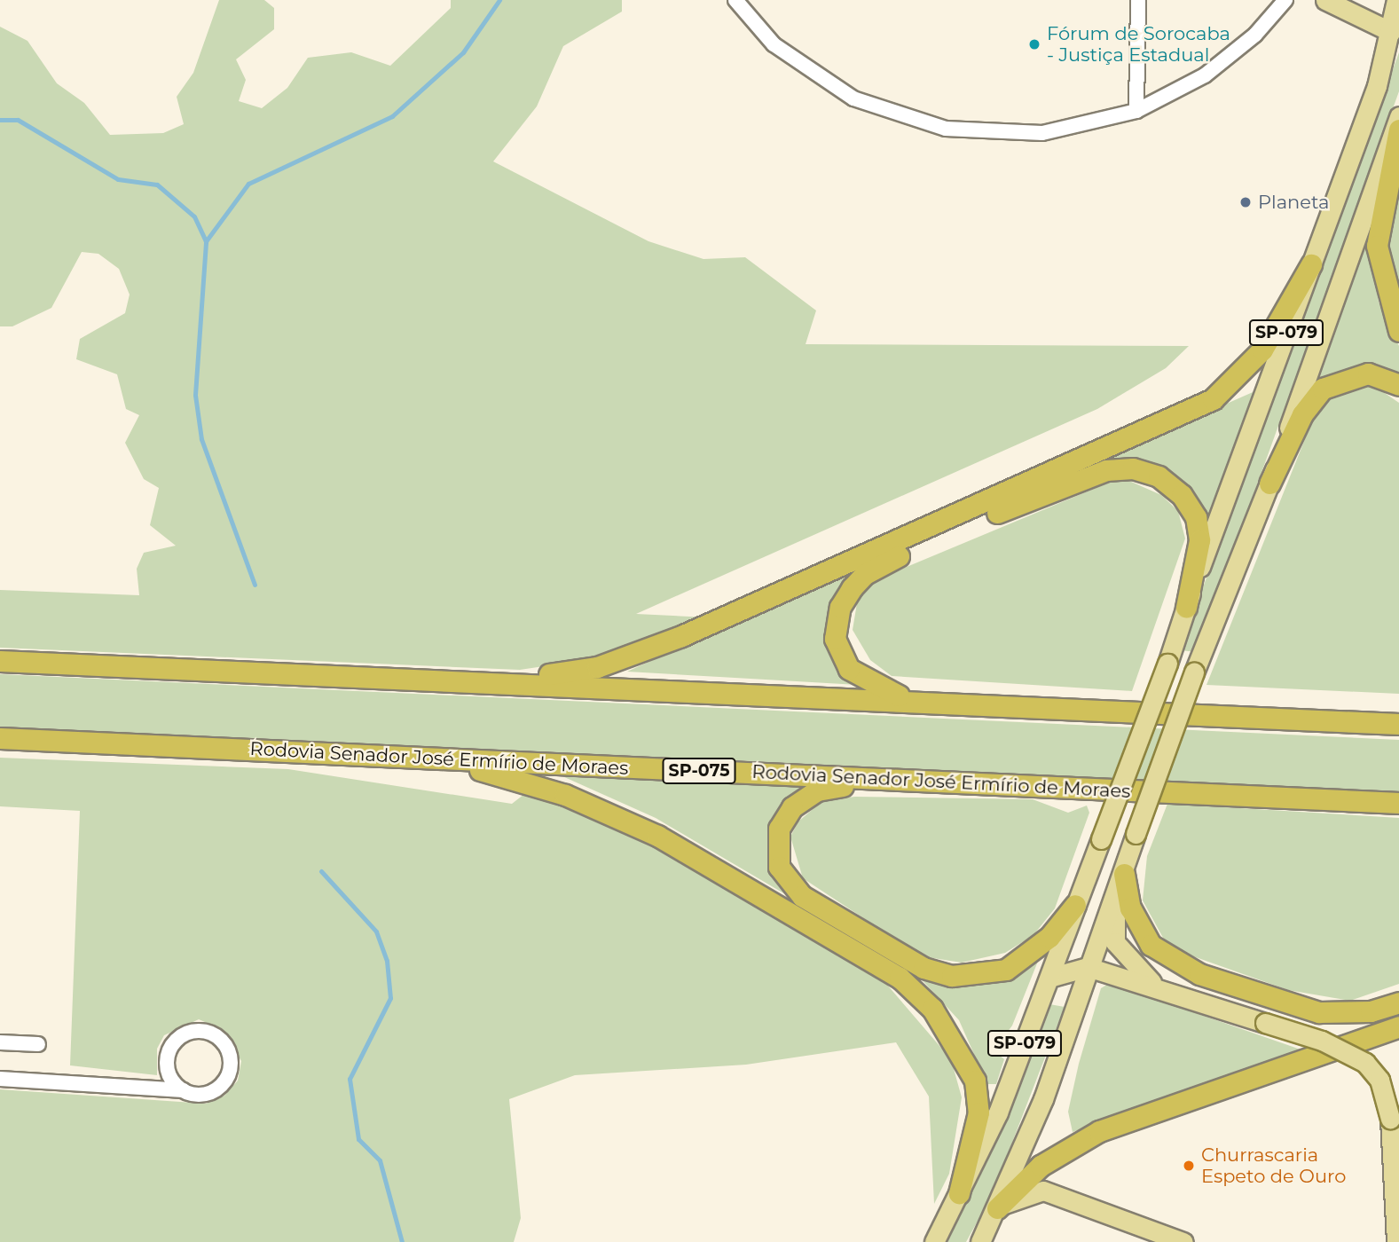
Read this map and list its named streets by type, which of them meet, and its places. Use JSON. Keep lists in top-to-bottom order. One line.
{"streets":{"highway":["Rodovia Senador José Ermírio de Moraes","SP-075"],"main road":["SP-079"]},"places":["Fórum de Sorocaba - Justiça Estadual","Planeta","Churrascaria Espeto de Ouro"]}
